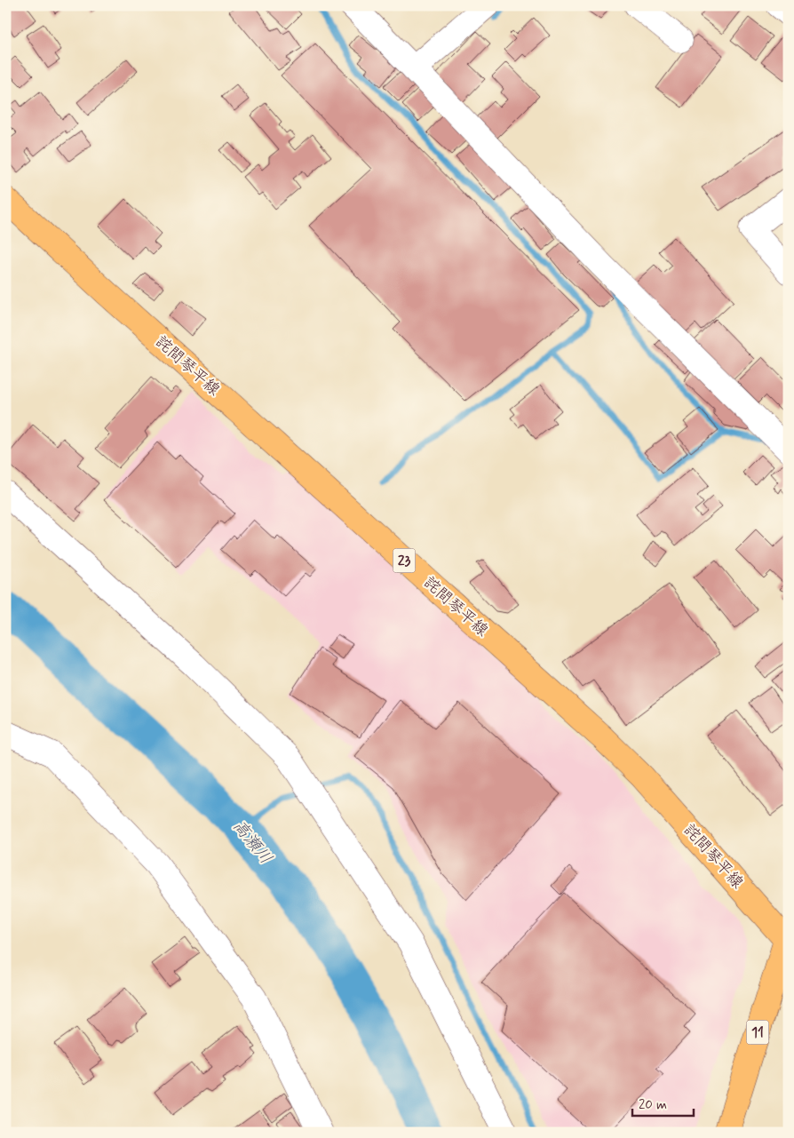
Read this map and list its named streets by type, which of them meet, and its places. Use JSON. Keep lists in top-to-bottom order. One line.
{"streets":{"main road":["詫間琴平線","23","11"]},"crossings":[["詫間琴平線","11"]],"water":["高瀬川"],"scale_bar":"20 m"}
